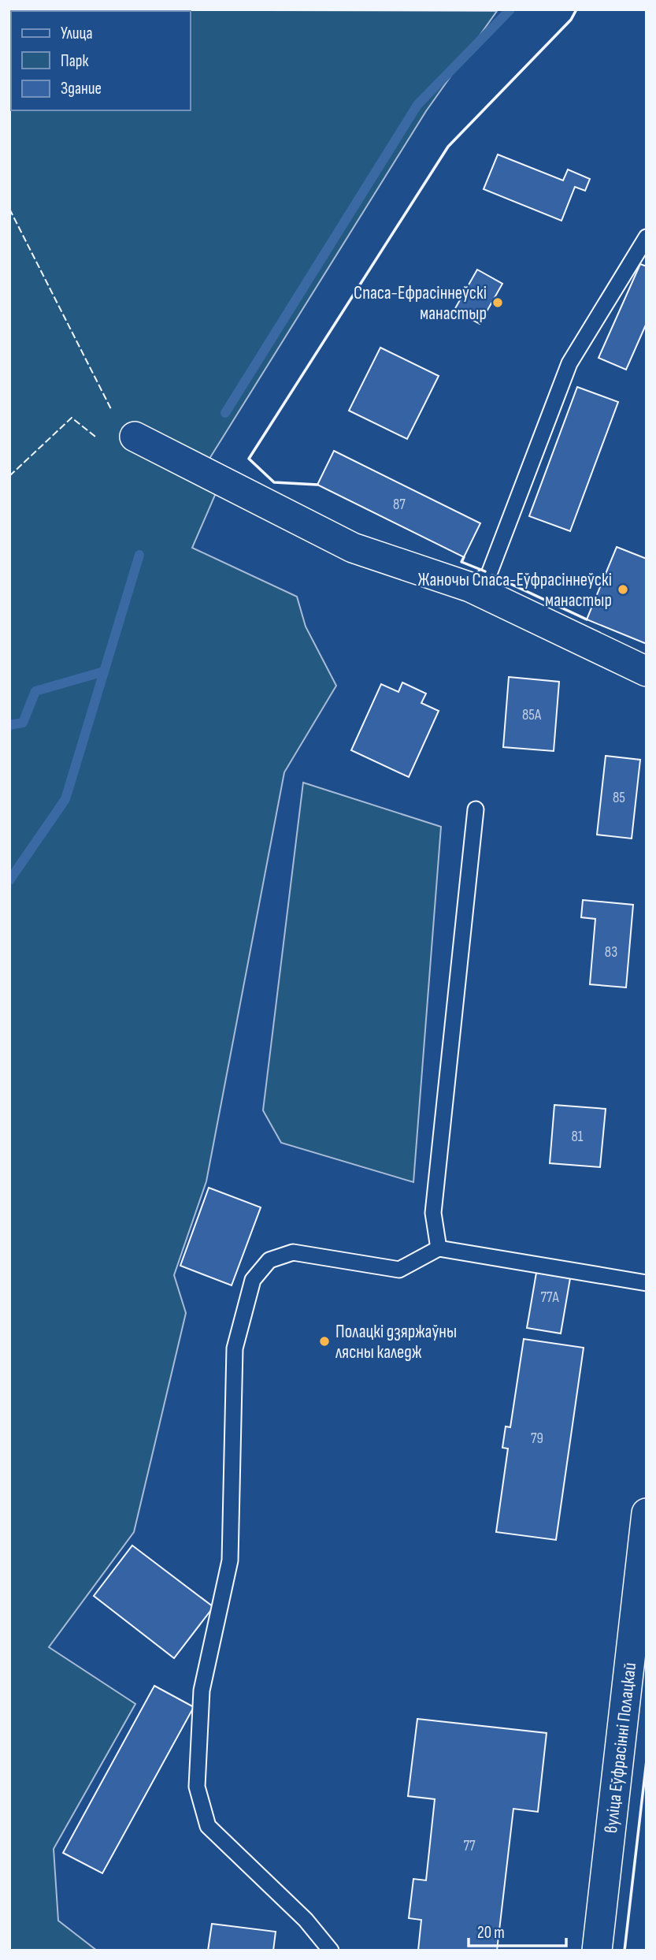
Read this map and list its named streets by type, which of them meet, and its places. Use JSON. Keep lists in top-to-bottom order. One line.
{"streets":{"street":["вуліца Еўфрасінні Полацкай"]},"places":["Спаса-Ефрасіннеўскі манастыр","Жаночы Спаса-Еўфрасіннеўскі манастыр","Полацкі дзяржаўны лясны каледж"],"house_numbers":["87","85А","85","83","81","77А","79","77"],"legend":["Улица","Парк","Здание"],"scale_bar":"20 m"}
